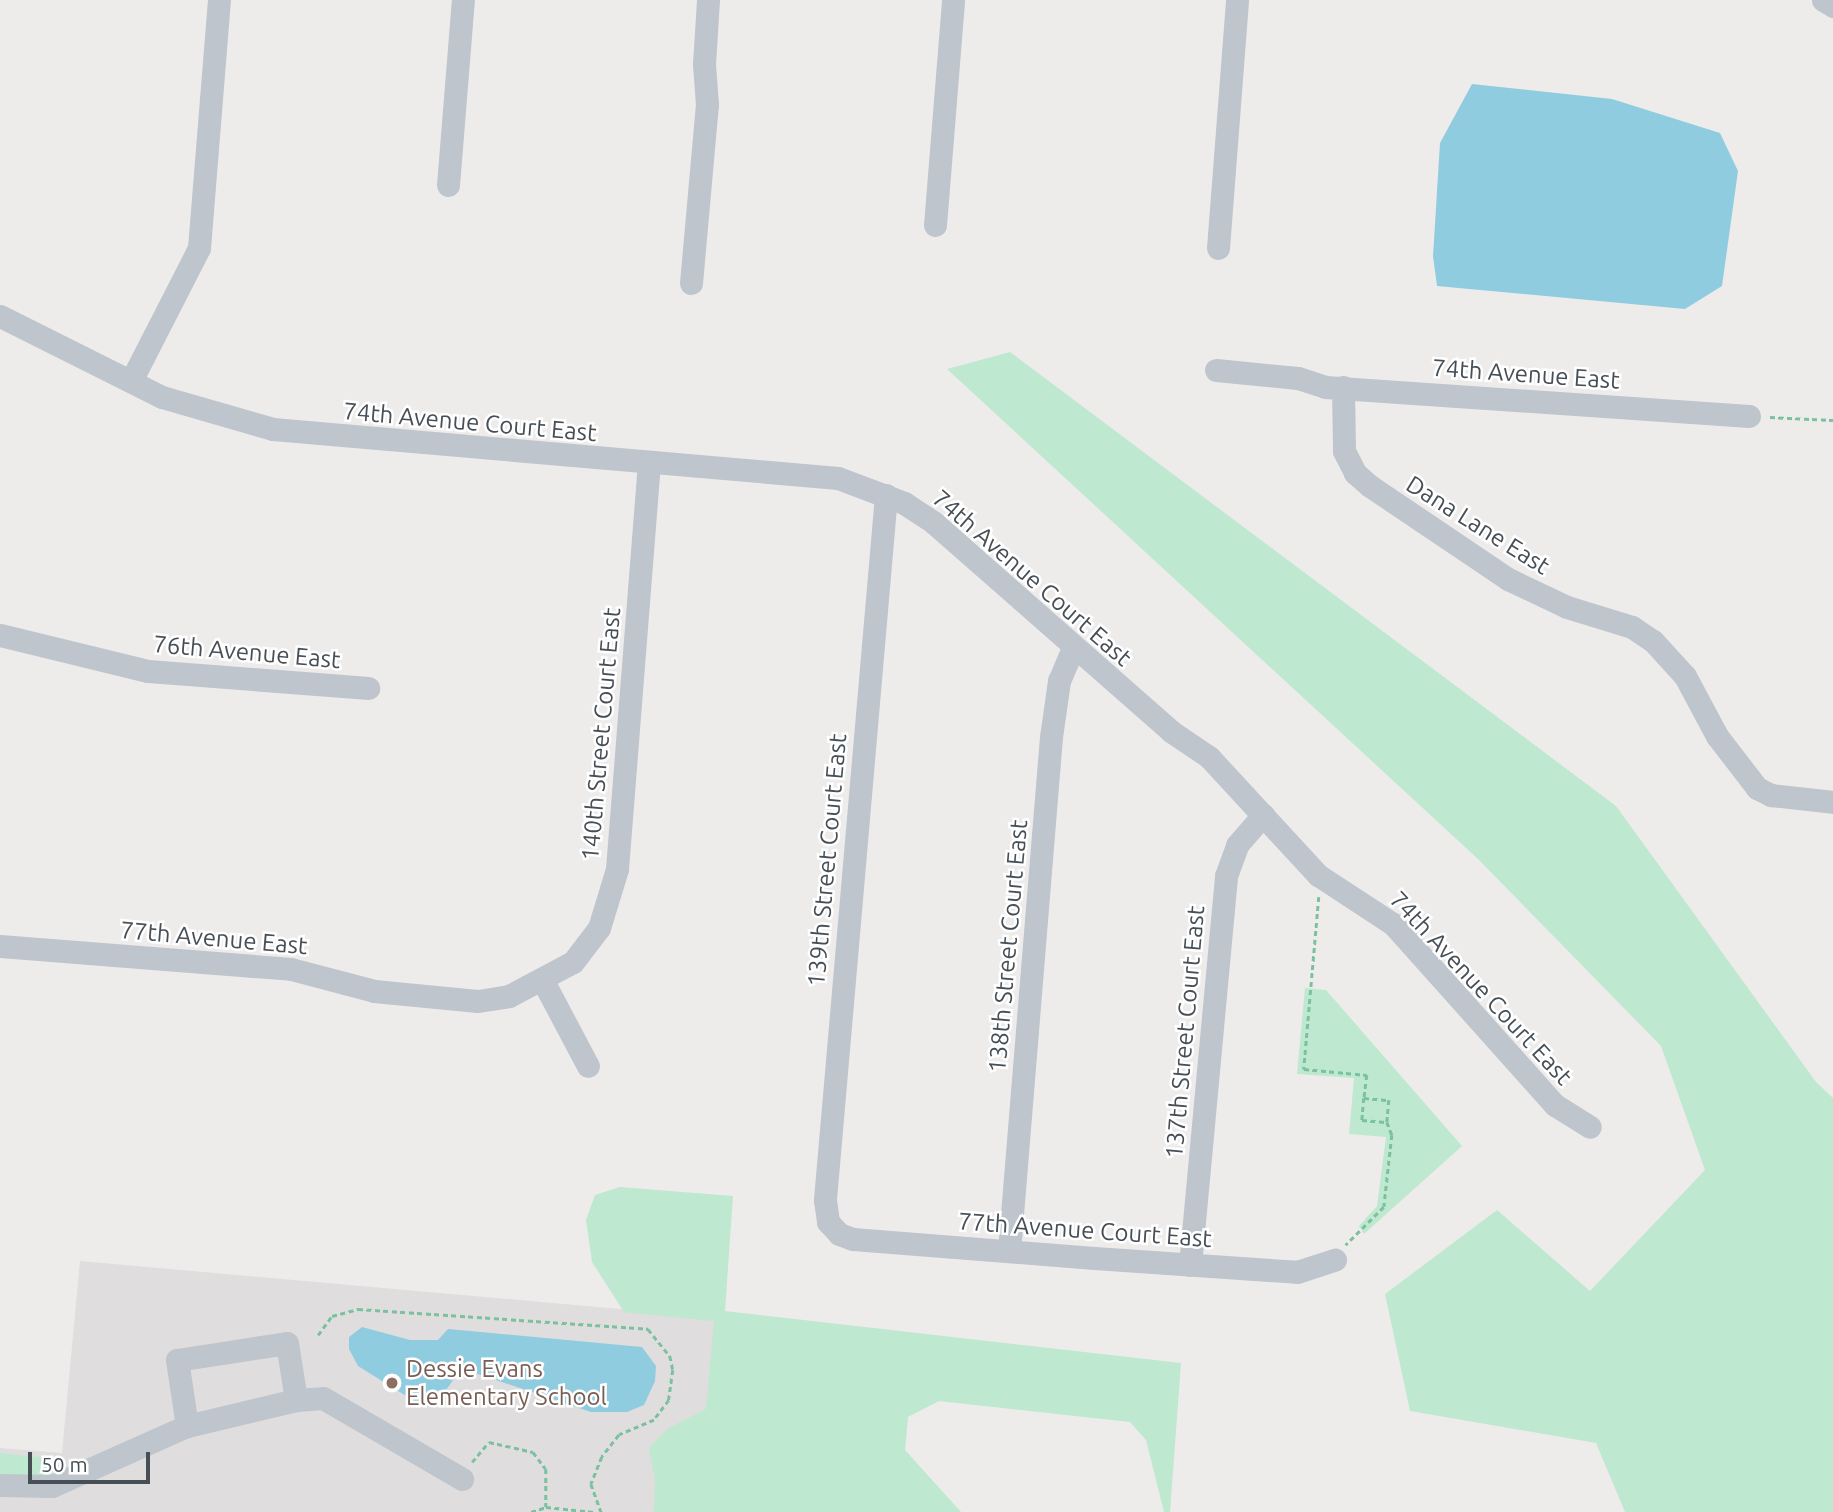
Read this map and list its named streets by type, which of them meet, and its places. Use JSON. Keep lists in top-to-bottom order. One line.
{"streets":{"street":["74th Avenue East","74th Avenue Court East","Dana Lane East","76th Avenue East","140th Street Court East","139th Street Court East","77th Avenue East","138th Street Court East","137th Street Court East","77th Avenue Court East"]},"crossings":[["74th Avenue East","Dana Lane East"],["74th Avenue Court East","140th Street Court East"],["74th Avenue Court East","139th Street Court East"],["74th Avenue Court East","138th Street Court East"],["74th Avenue Court East","137th Street Court East"],["140th Street Court East","77th Avenue East"],["139th Street Court East","77th Avenue Court East"],["138th Street Court East","77th Avenue Court East"],["137th Street Court East","77th Avenue Court East"]],"places":["Dessie Evans Elementary School"],"scale_bar":"50 m"}
